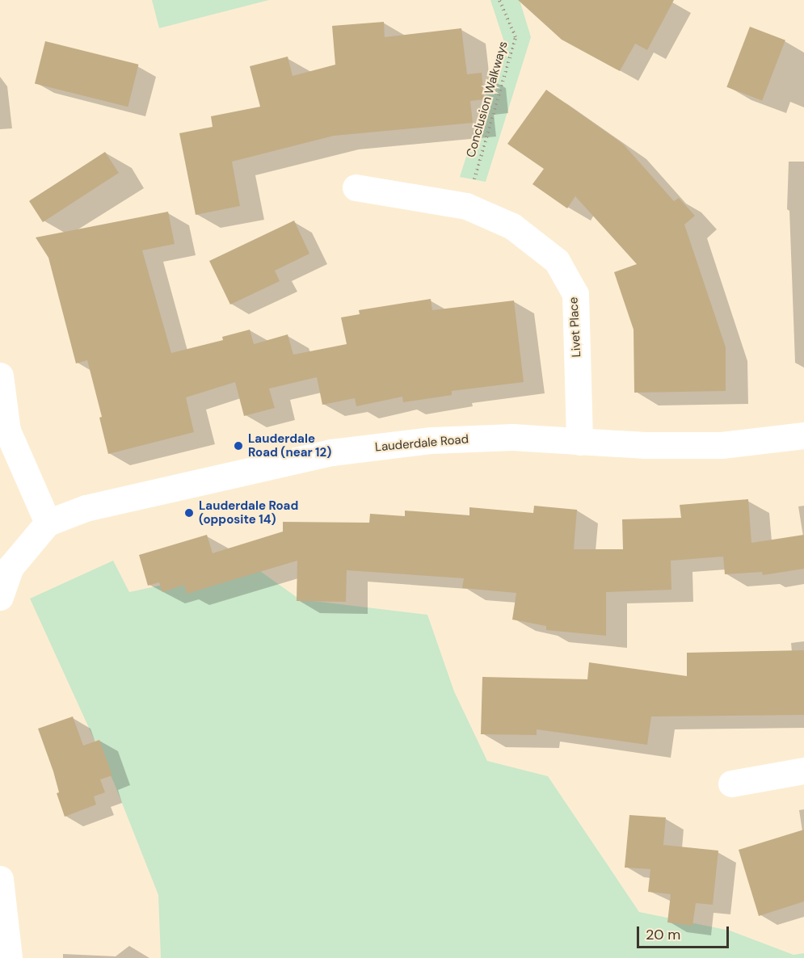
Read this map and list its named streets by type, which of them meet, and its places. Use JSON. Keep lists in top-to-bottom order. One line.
{"streets":{"street":["Livet Place","Lauderdale Road"],"path":["Conclusion Walkways"]},"crossings":[["Conclusion Walkways","Livet Place"],["Livet Place","Lauderdale Road"]],"places":["Lauderdale Road (near 12)","Lauderdale Road (opposite 14)"],"scale_bar":"20 m"}
